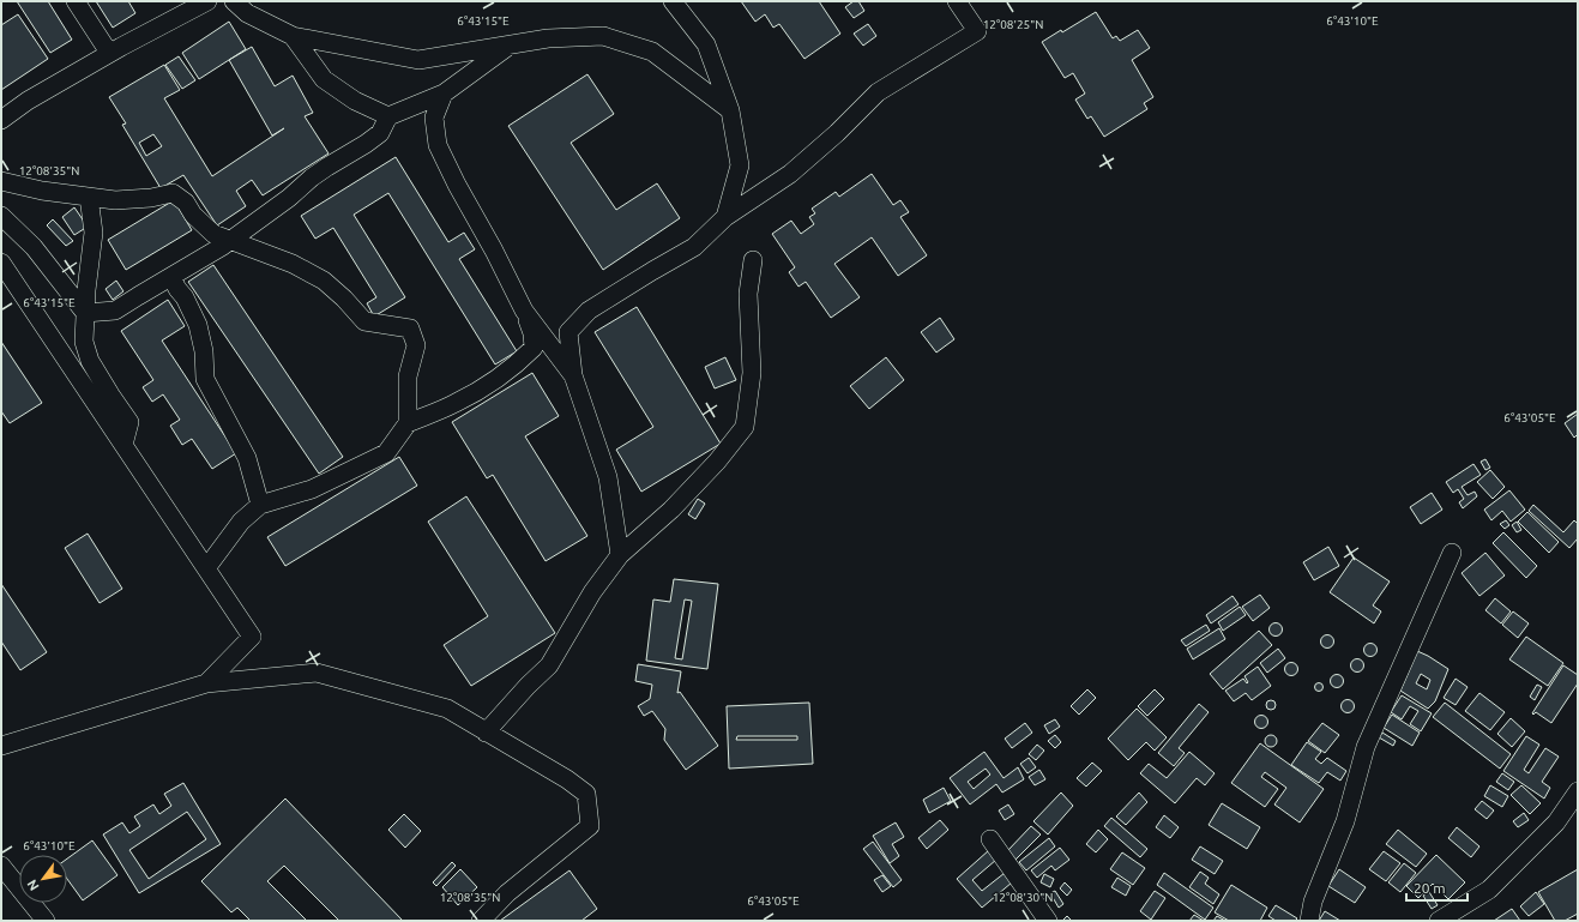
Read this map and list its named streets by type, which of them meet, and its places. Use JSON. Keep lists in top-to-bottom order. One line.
{"scale_bar":"20 m","north":"bottom left","coordinates":["6°43'15\"E","6°43'10\"E","12°08'25\"N","12°08'35\"N","6°43'05\"E","12°08'30\"N"]}
